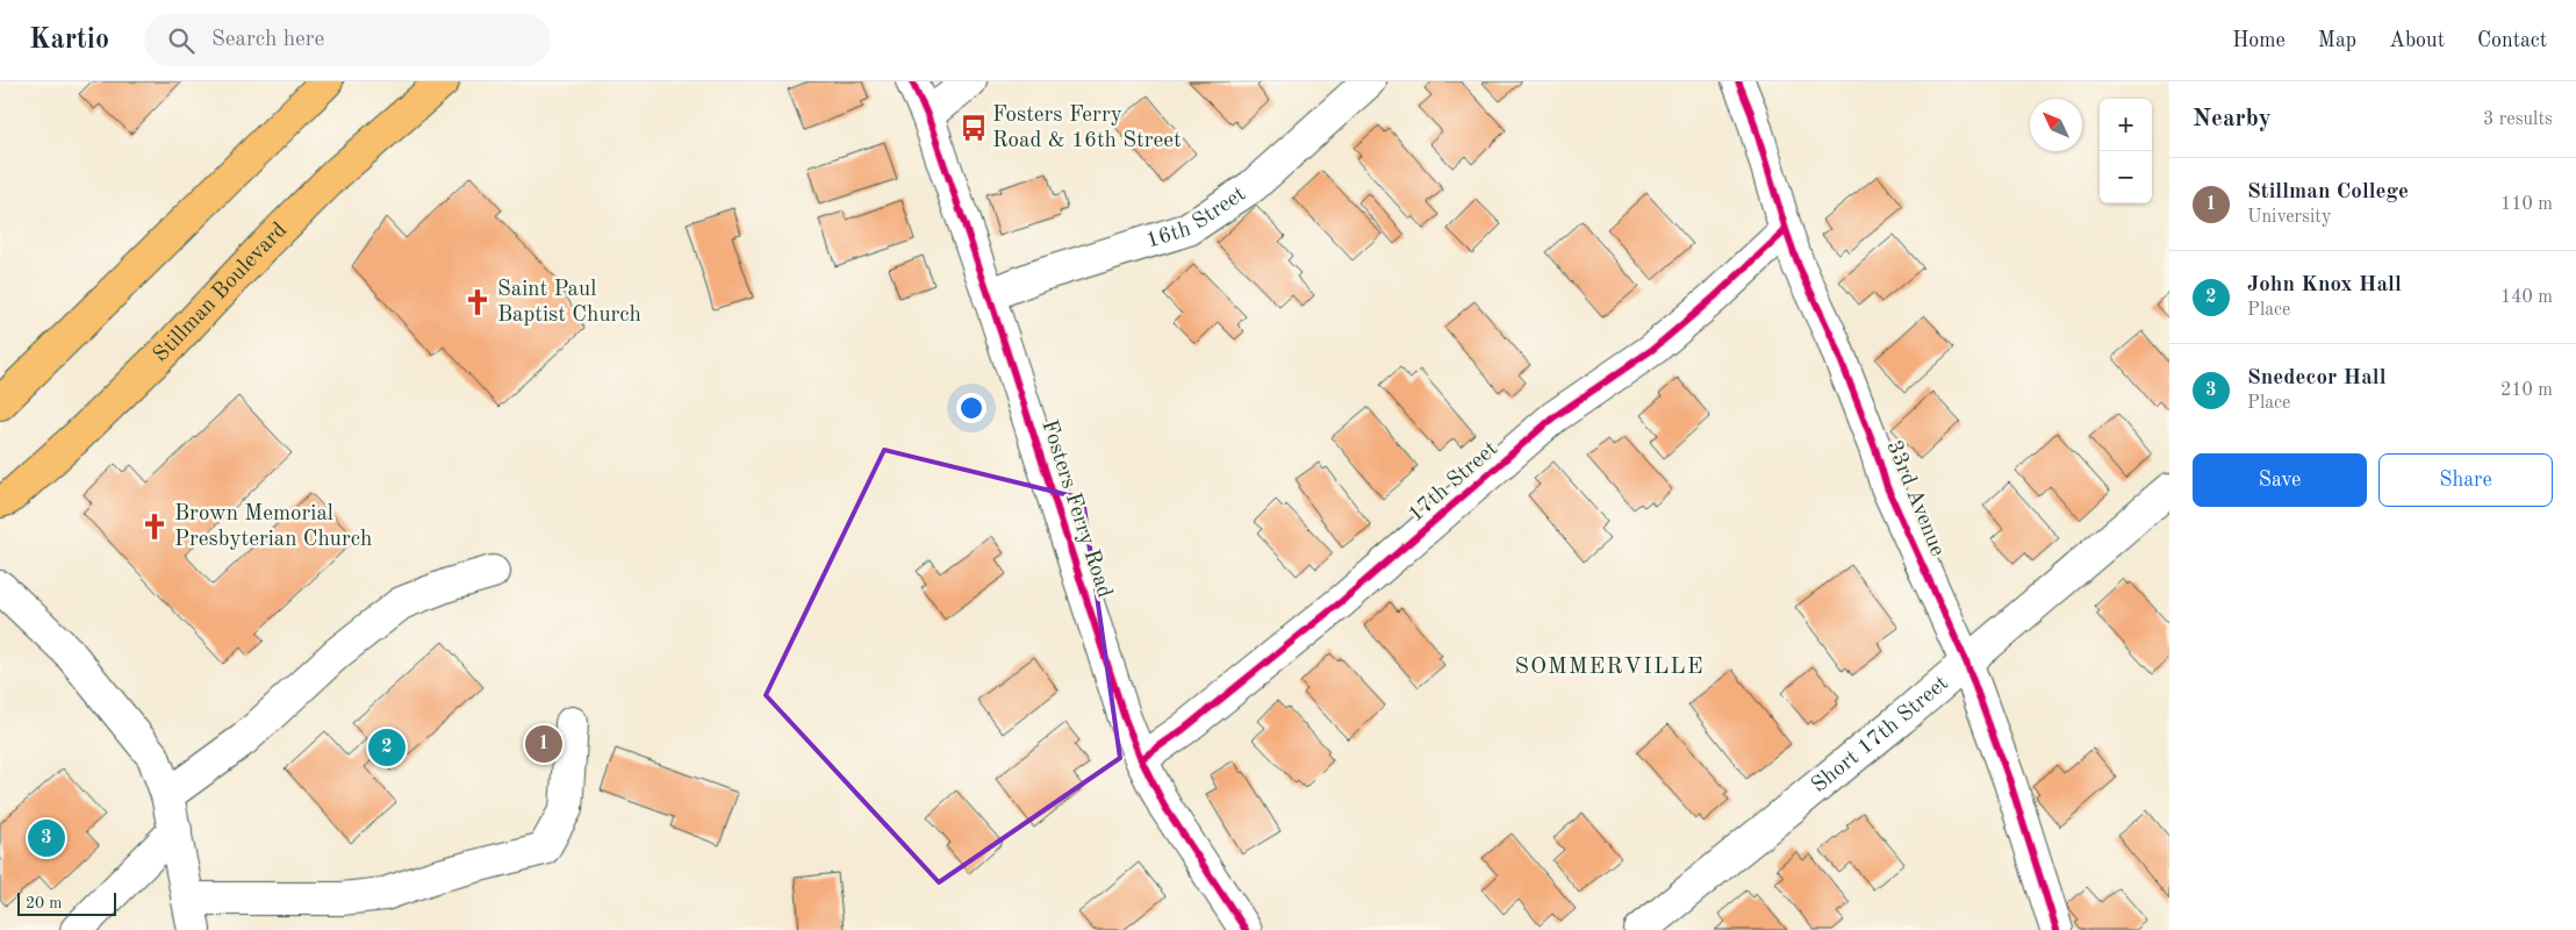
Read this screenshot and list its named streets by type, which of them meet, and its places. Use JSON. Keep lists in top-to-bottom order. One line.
{"streets":{"main road":["Stillman Boulevard"],"street":["16th Street","17th Street","33rd Avenue","Fosters Ferry Road","Short 17th Street"]},"crossings":[["16th Street","Fosters Ferry Road"],["17th Street","33rd Avenue"],["17th Street","Fosters Ferry Road"],["33rd Avenue","Short 17th Street"]],"districts":["SOMMERVILLE"],"places":{"bus stop":["Fosters Ferry Road & 16th Street"],"church":["Saint Paul Baptist Church","Brown Memorial Presbyterian Church"]},"scale_bar":"20 m","north":"top left","page":{"header":"Kartio","search":"Search here","nav":["Home","Map","About","Contact"],"heading":["Nearby","3 results"],"map_buttons":["+","−"],"list":[{"mark":"1","name":"Stillman College","note":"University","value":"110 m"},{"mark":"2","name":"John Knox Hall","note":"Place","value":"140 m"},{"mark":"3","name":"Snedecor Hall","note":"Place","value":"210 m"}],"buttons":["Save","Share"],"pins":["1","2","3"],"scale":"20 m"}}
